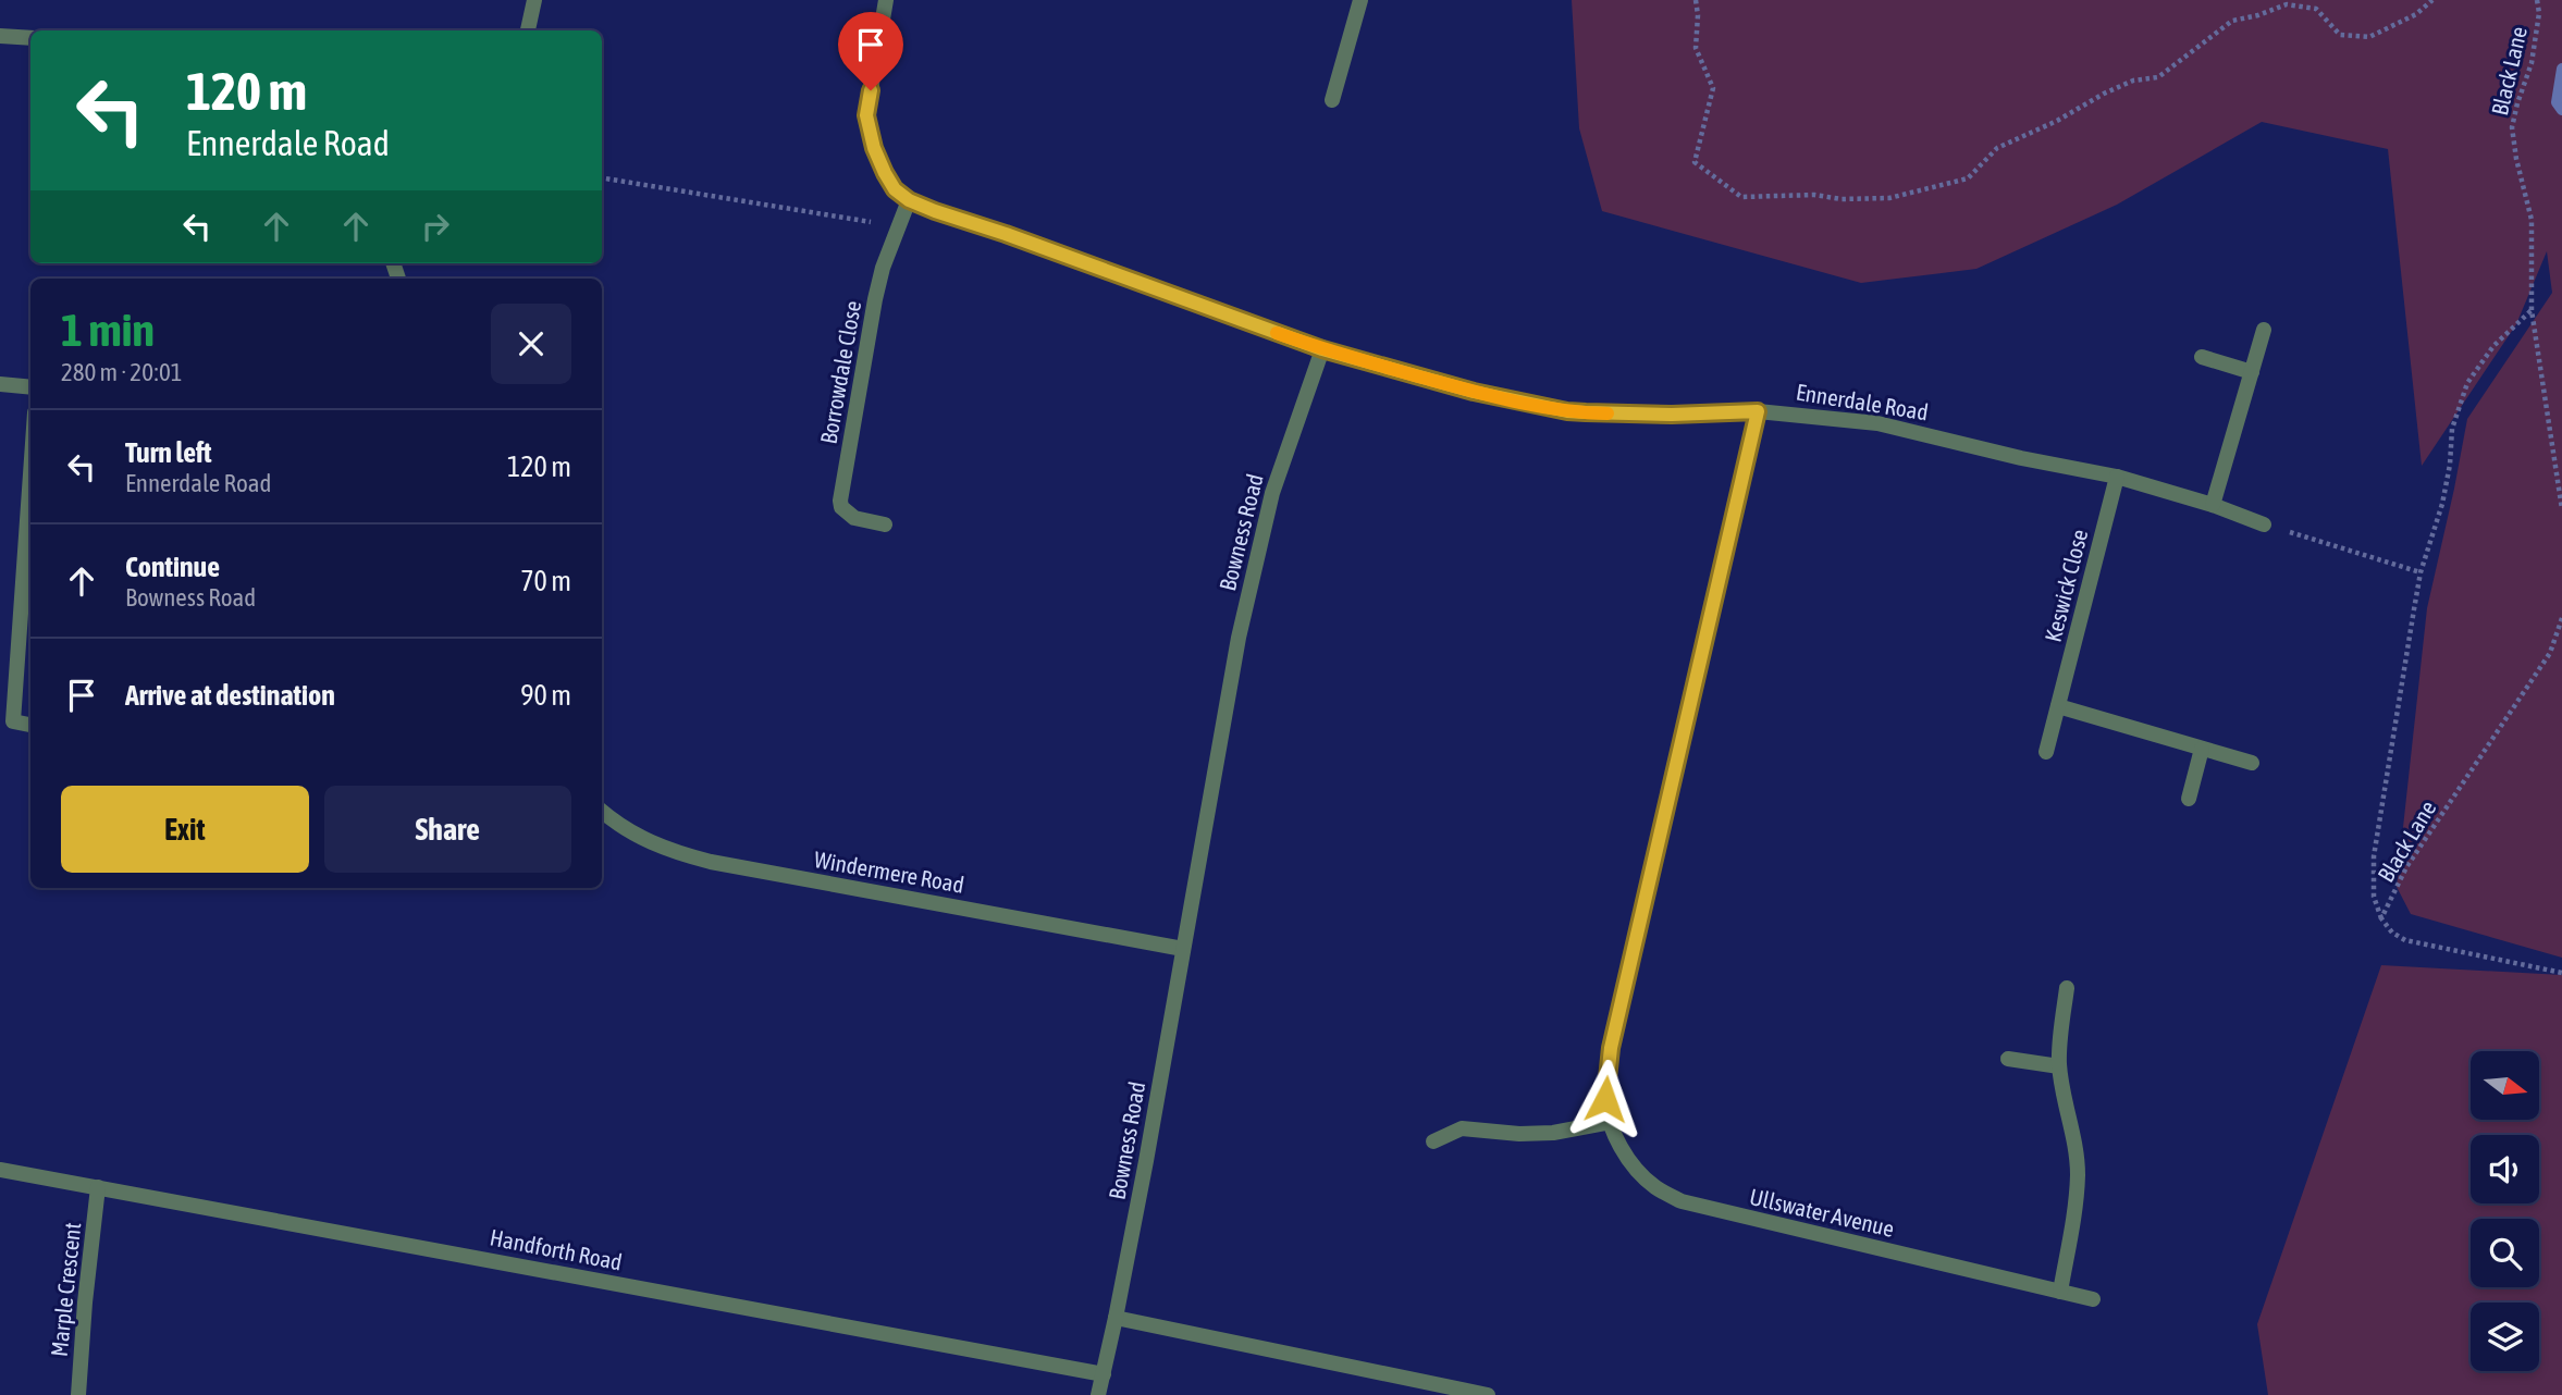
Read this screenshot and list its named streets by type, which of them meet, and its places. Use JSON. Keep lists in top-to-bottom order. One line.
{"streets":{"street":["Borrowdale Close","Ennerdale Road","Bowness Road","Keswick Close","Windermere Road","Ullswater Avenue","Handforth Road","Marple Crescent"],"path":["Black Lane"]},"crossings":[["Ennerdale Road","Bowness Road"],["Ennerdale Road","Keswick Close"],["Ennerdale Road","Ullswater Avenue"],["Bowness Road","Windermere Road"],["Bowness Road","Handforth Road"],["Handforth Road","Marple Crescent"]],"north":"right","page":{"turn":["120 m","Ennerdale Road"],"heading":["1 min","280 m · 20:01"],"list":[{"name":"Turn left","note":"Ennerdale Road","value":"120 m"},{"name":"Continue","note":"Bowness Road","value":"70 m"},{"name":"Arrive at destination","value":"90 m"}],"buttons":["Exit","Share"]}}
